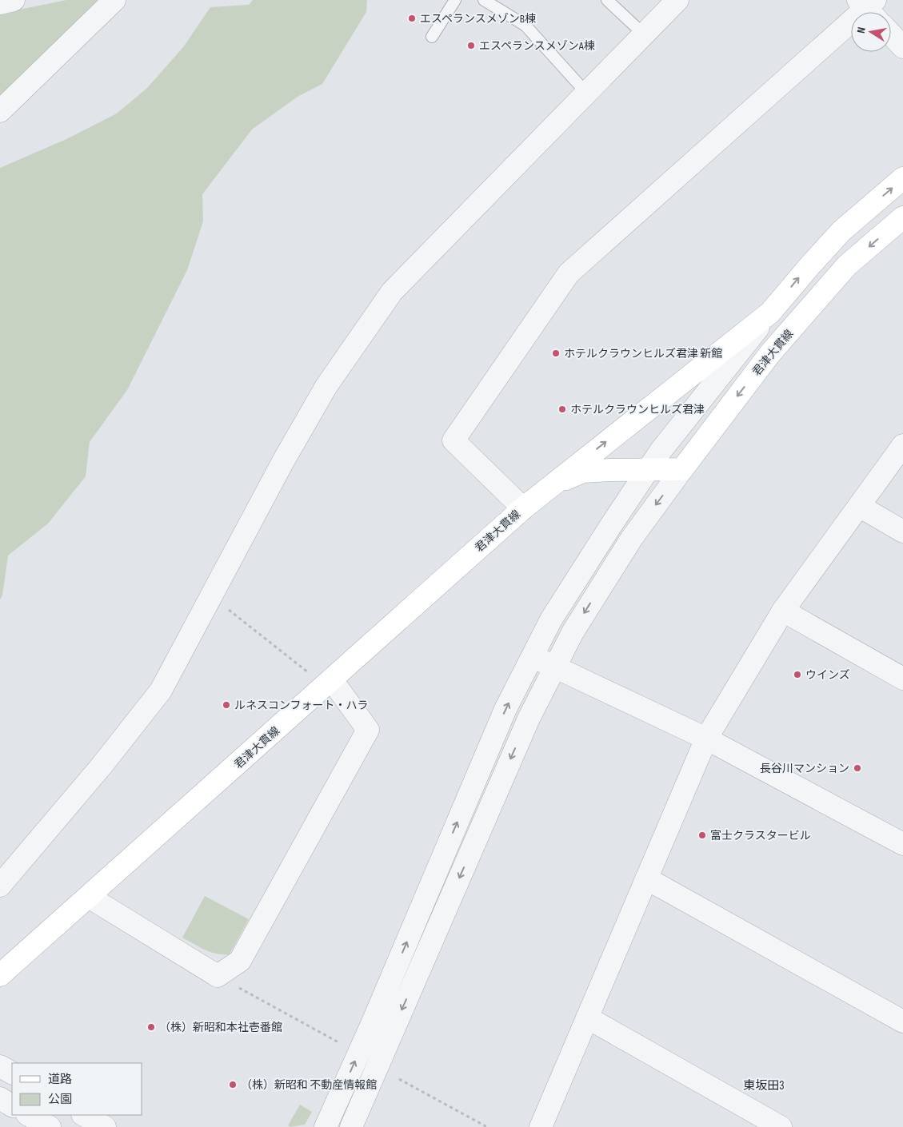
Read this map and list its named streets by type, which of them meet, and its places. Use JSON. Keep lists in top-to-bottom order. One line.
{"streets":{"main road":["君津大貫線"]},"districts":["東坂田3"],"places":["エスペランスメゾンB棟","エスペランスメゾンA棟","ホテルクラウンヒルズ君津 新館","ホテルクラウンヒルズ君津","ウインズ","ルネスコンフォート・ハラ","長谷川マンション","富士クラスタービル","（株）新昭和本社壱番館","（株）新昭和 不動産情報館"],"legend":["道路","公園"],"north":"left"}
